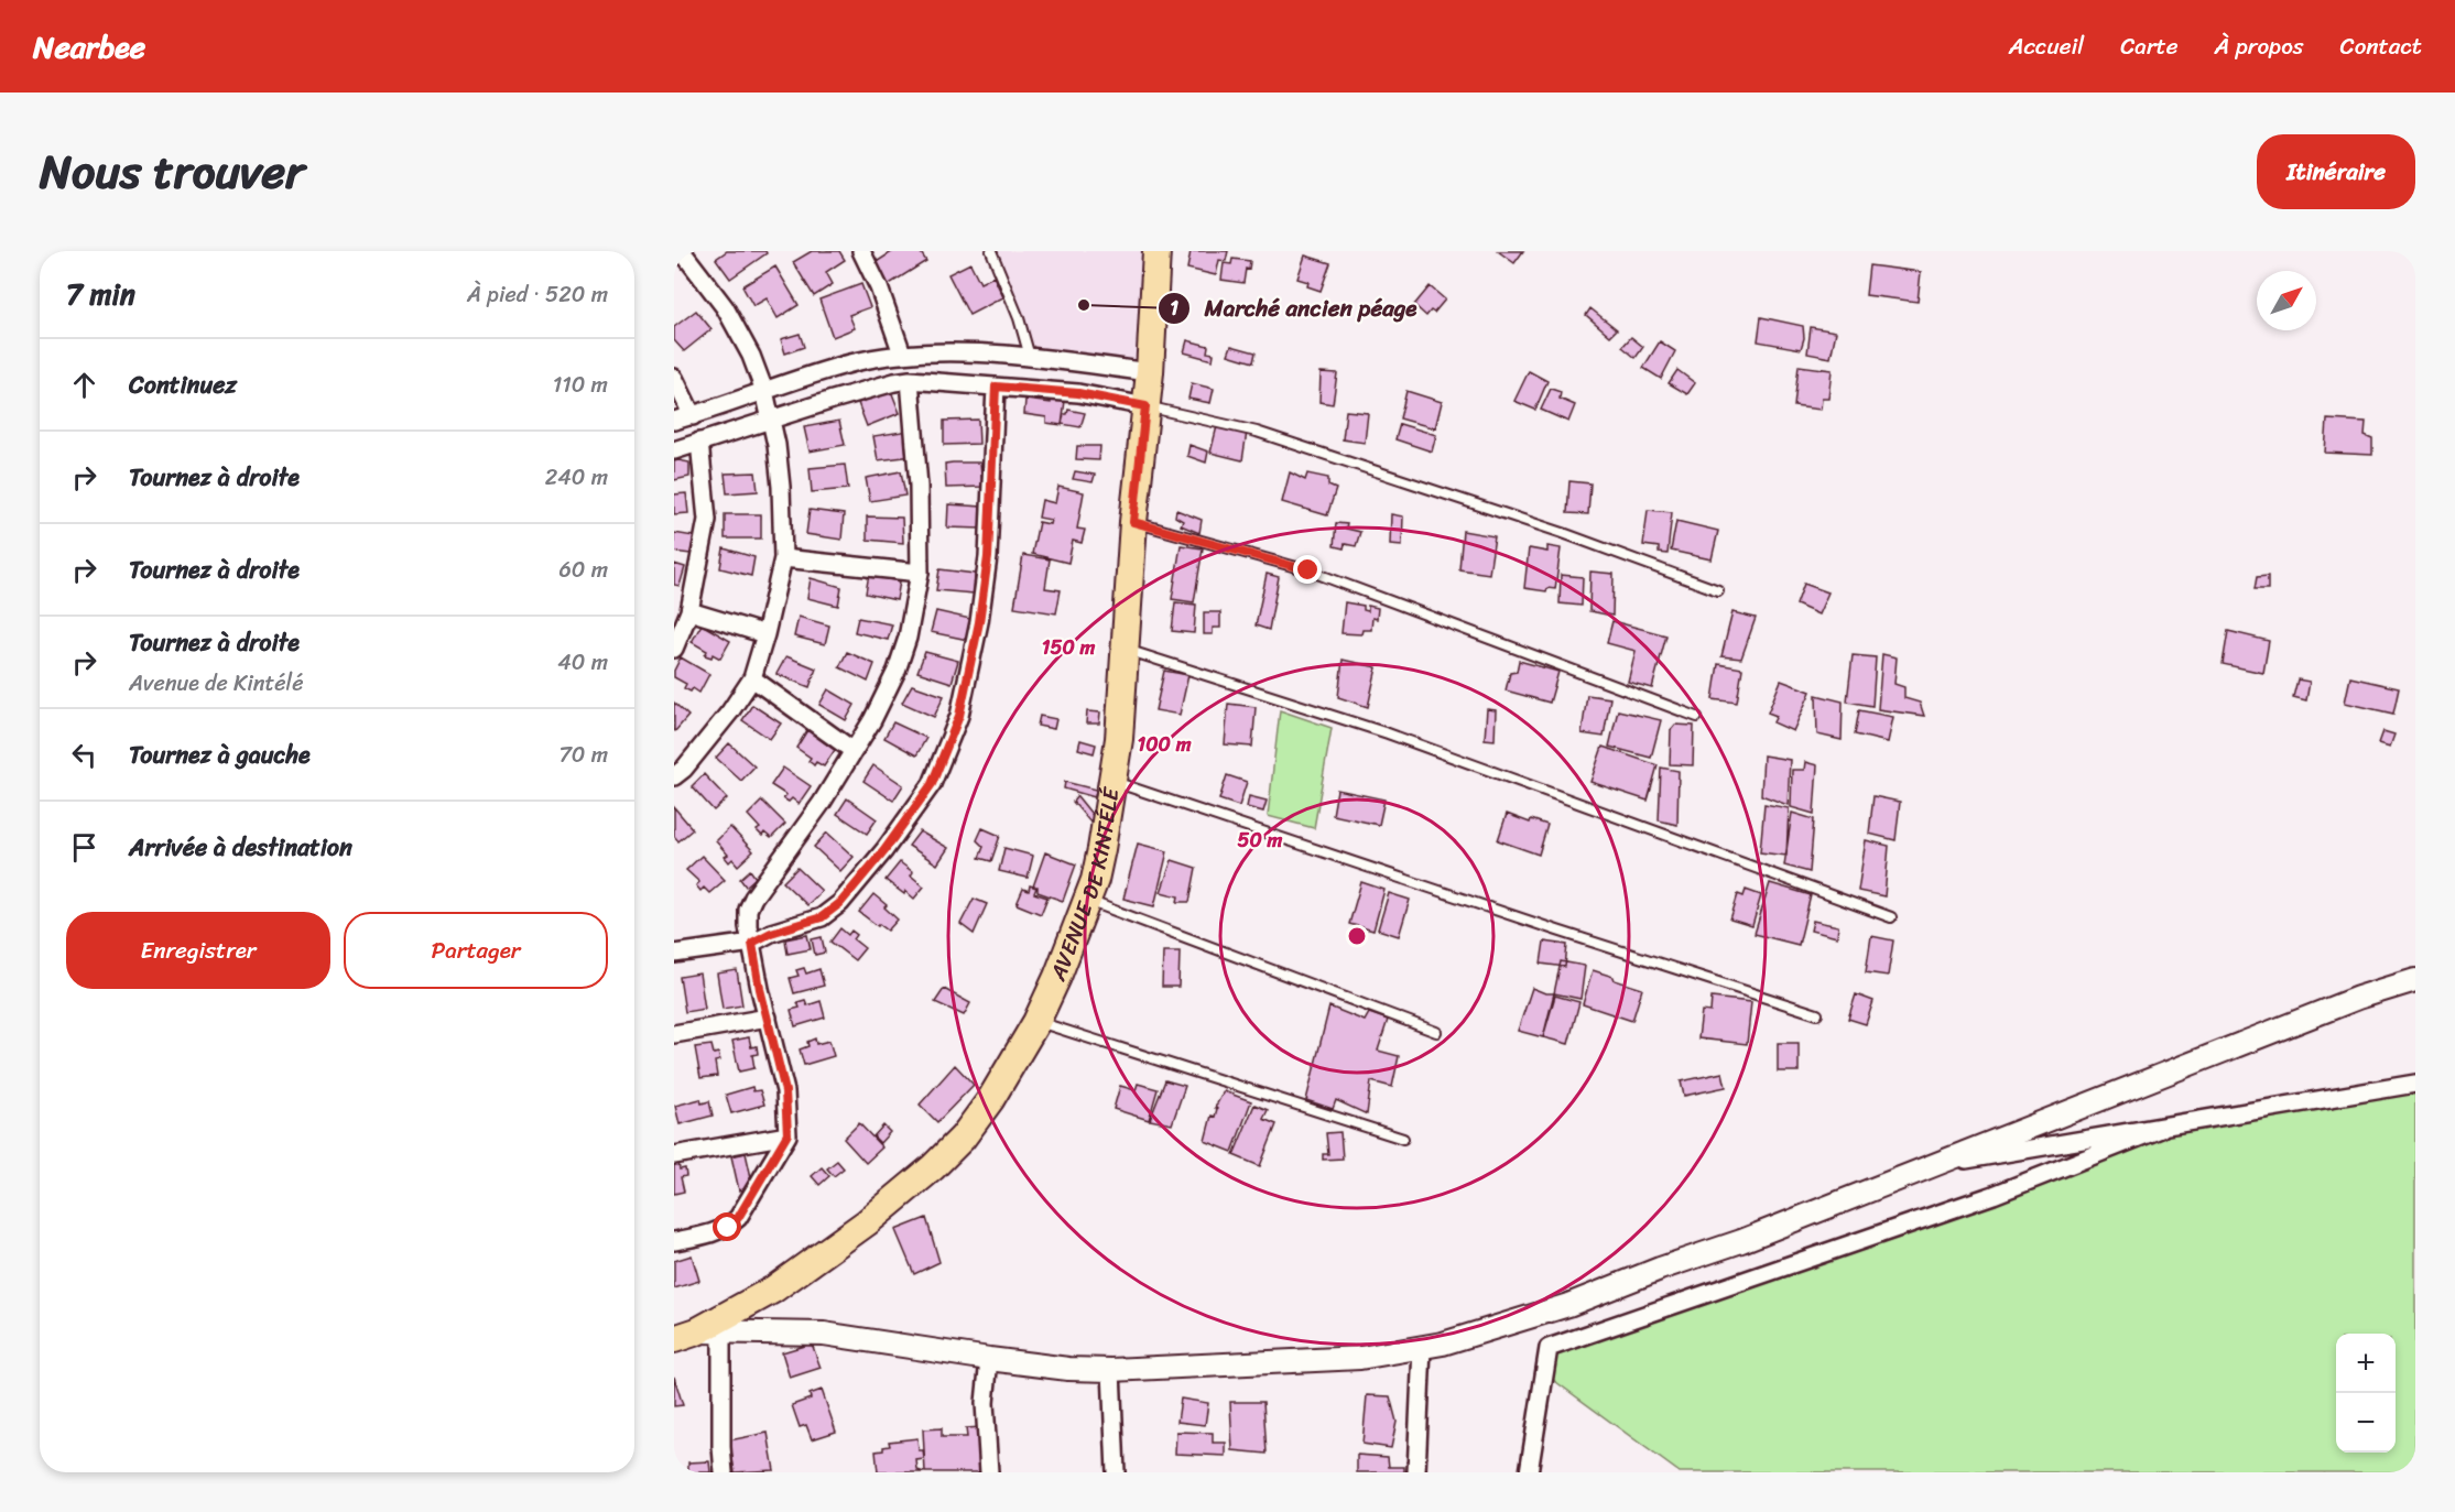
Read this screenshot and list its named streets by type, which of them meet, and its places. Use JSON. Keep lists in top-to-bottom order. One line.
{"streets":{"main road":["AVENUE DE KINTÉLÉ"]},"places":["Marché ancien péage"],"north":"top right","page":{"header":"Nearbee","nav":["Accueil","Carte","À propos","Contact"],"title":"Nous trouver","buttons":["Itinéraire",["Enregistrer","Partager"]],"heading":["7 min","À pied · 520 m"],"list":[["Continuez","110 m"],["Tournez à droite","240 m"],["Tournez à droite","60 m"],["Tournez à droite","Avenue de Kintélé","40 m"],["Tournez à gauche","70 m"],"Arrivée à destination"],"map_buttons":["+","−"]},"rings":["150 m","100 m","50 m"]}
